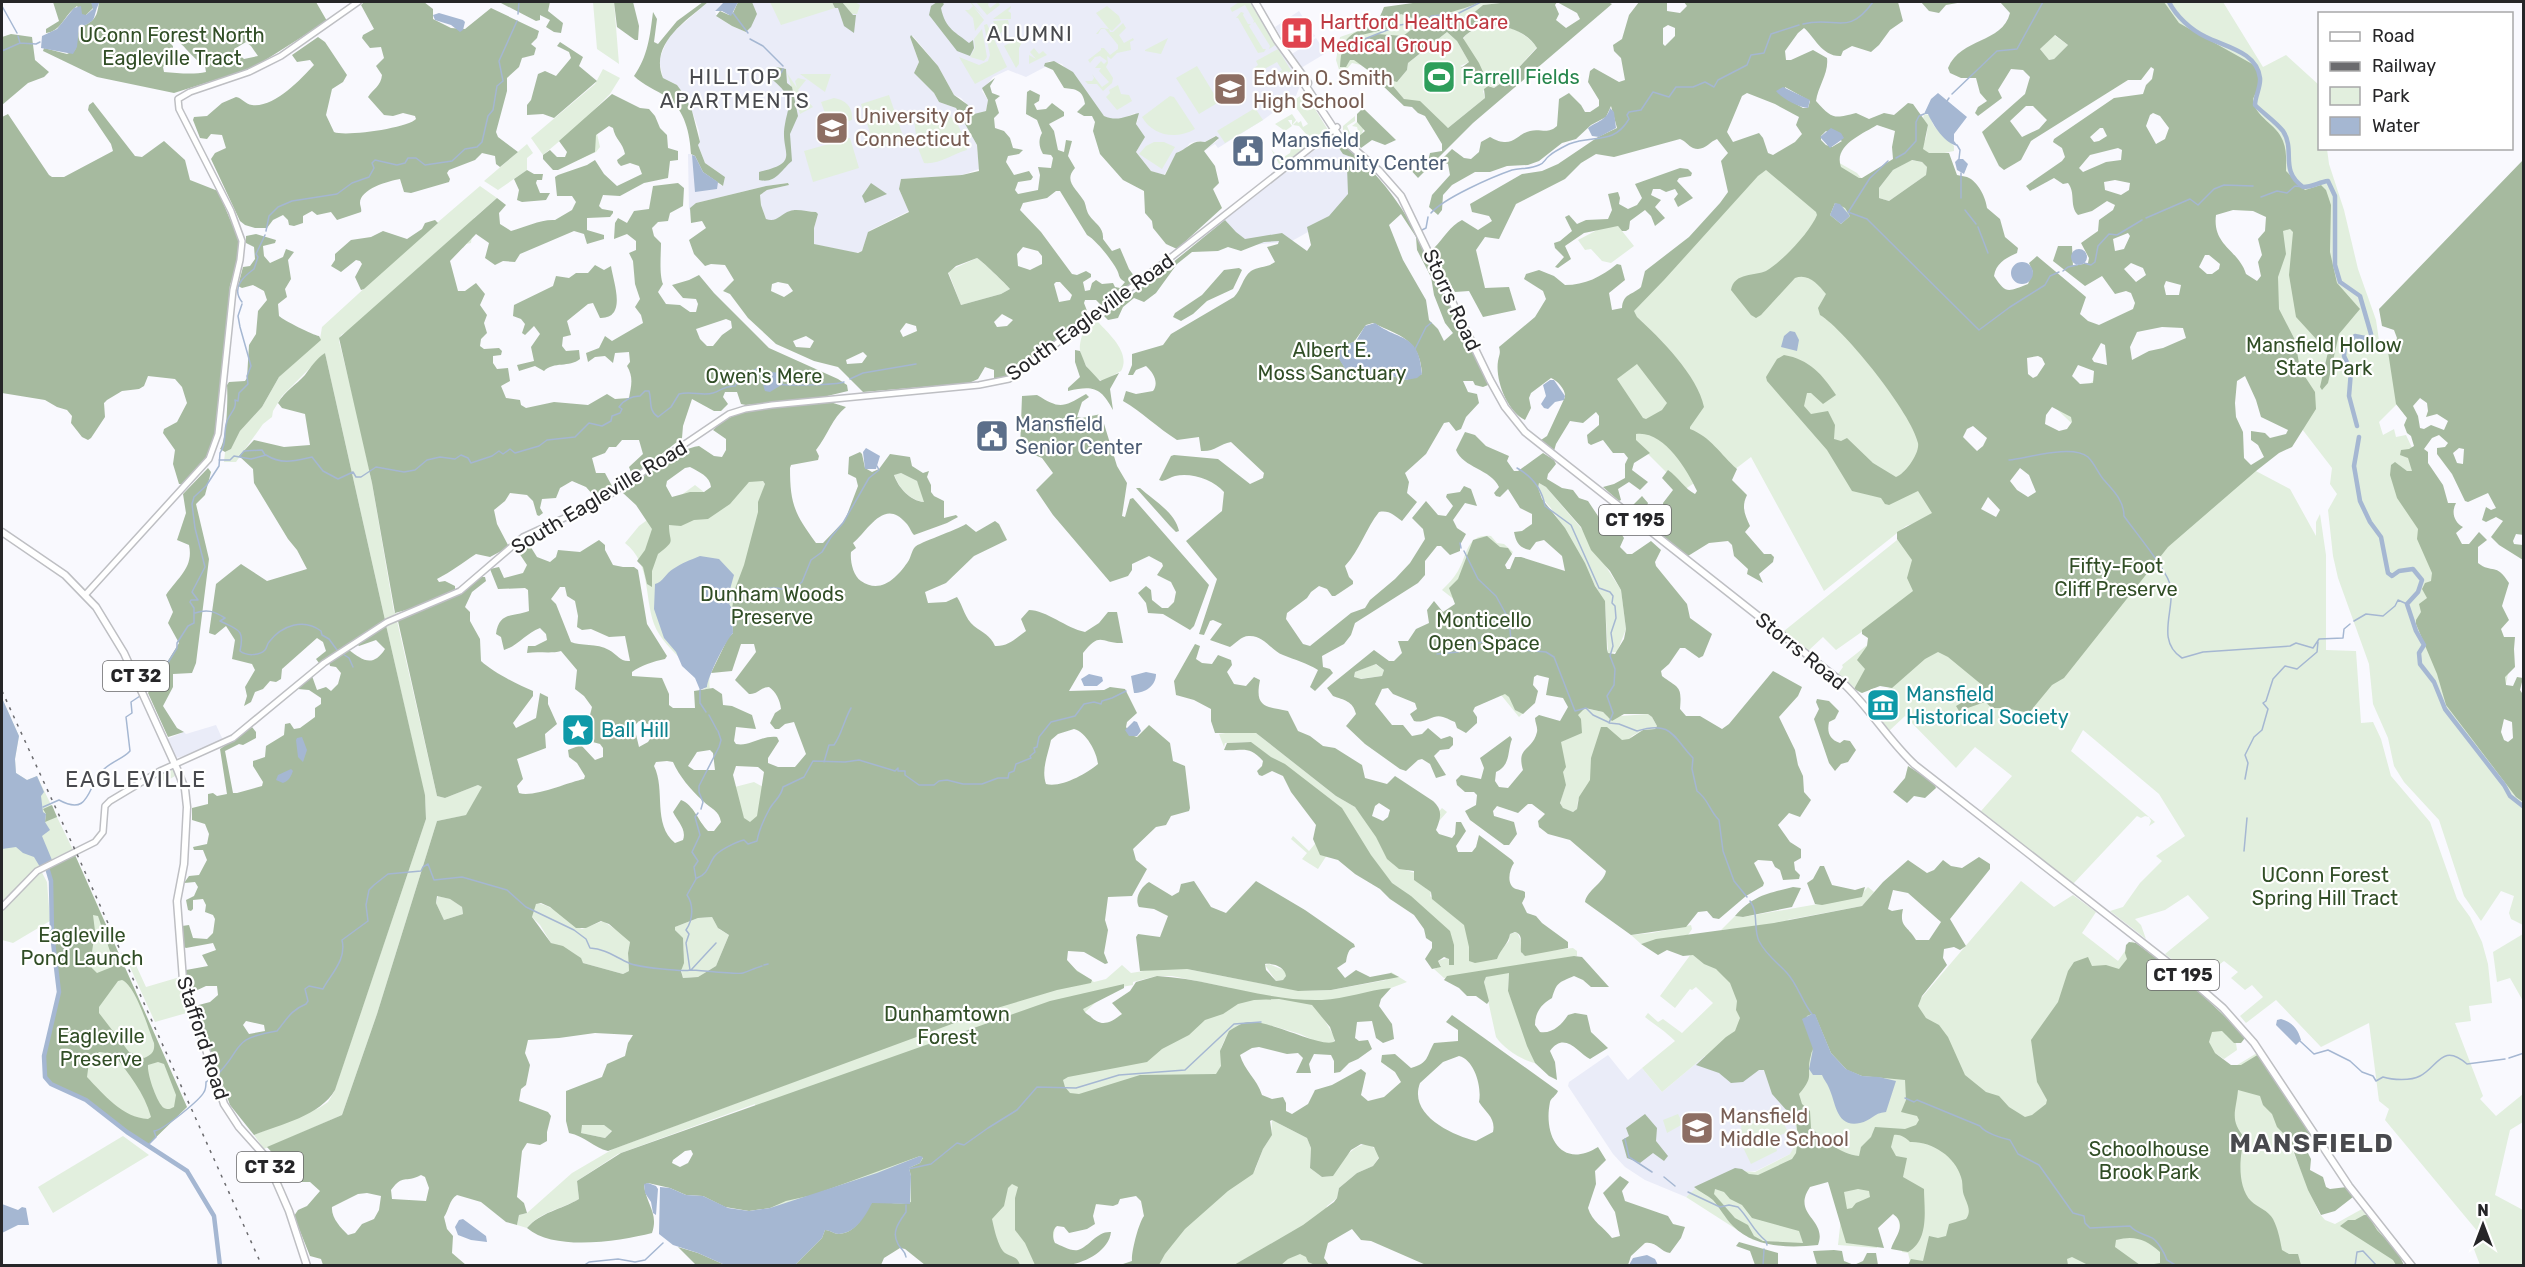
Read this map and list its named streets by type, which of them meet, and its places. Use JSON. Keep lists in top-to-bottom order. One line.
{"streets":{"main road":["Storrs Road","South Eagleville Road","CT 195","CT 32","Stafford Road"]},"crossings":[["Storrs Road","South Eagleville Road"],["South Eagleville Road","Stafford Road"]],"districts":["ALUMNI","HILLTOP APARTMENTS","EAGLEVILLE","MANSFIELD"],"parks":["UConn Forest North Eagleville Tract","Mansfield Hollow State Park","Albert E. Moss Sanctuary","Owen's Mere","Fifty-Foot Cliff Preserve","Dunham Woods Preserve","Monticello Open Space","UConn Forest Spring Hill Tract","Eagleville Pond Launch","Dunhamtown Forest","Eagleville Preserve","Schoolhouse Brook Park"],"places":{"hospital":["Hartford HealthCare Medical Group"],"sports":["Farrell Fields"],"school or university":["Edwin O. Smith High School","University of Connecticut","Mansfield Middle School"],"public building":["Mansfield Community Center","Mansfield Senior Center"],"museum":["Mansfield Historical Society"],"place":["Ball Hill"]},"legend":["Road","Railway","Park","Water"],"north":"top"}
